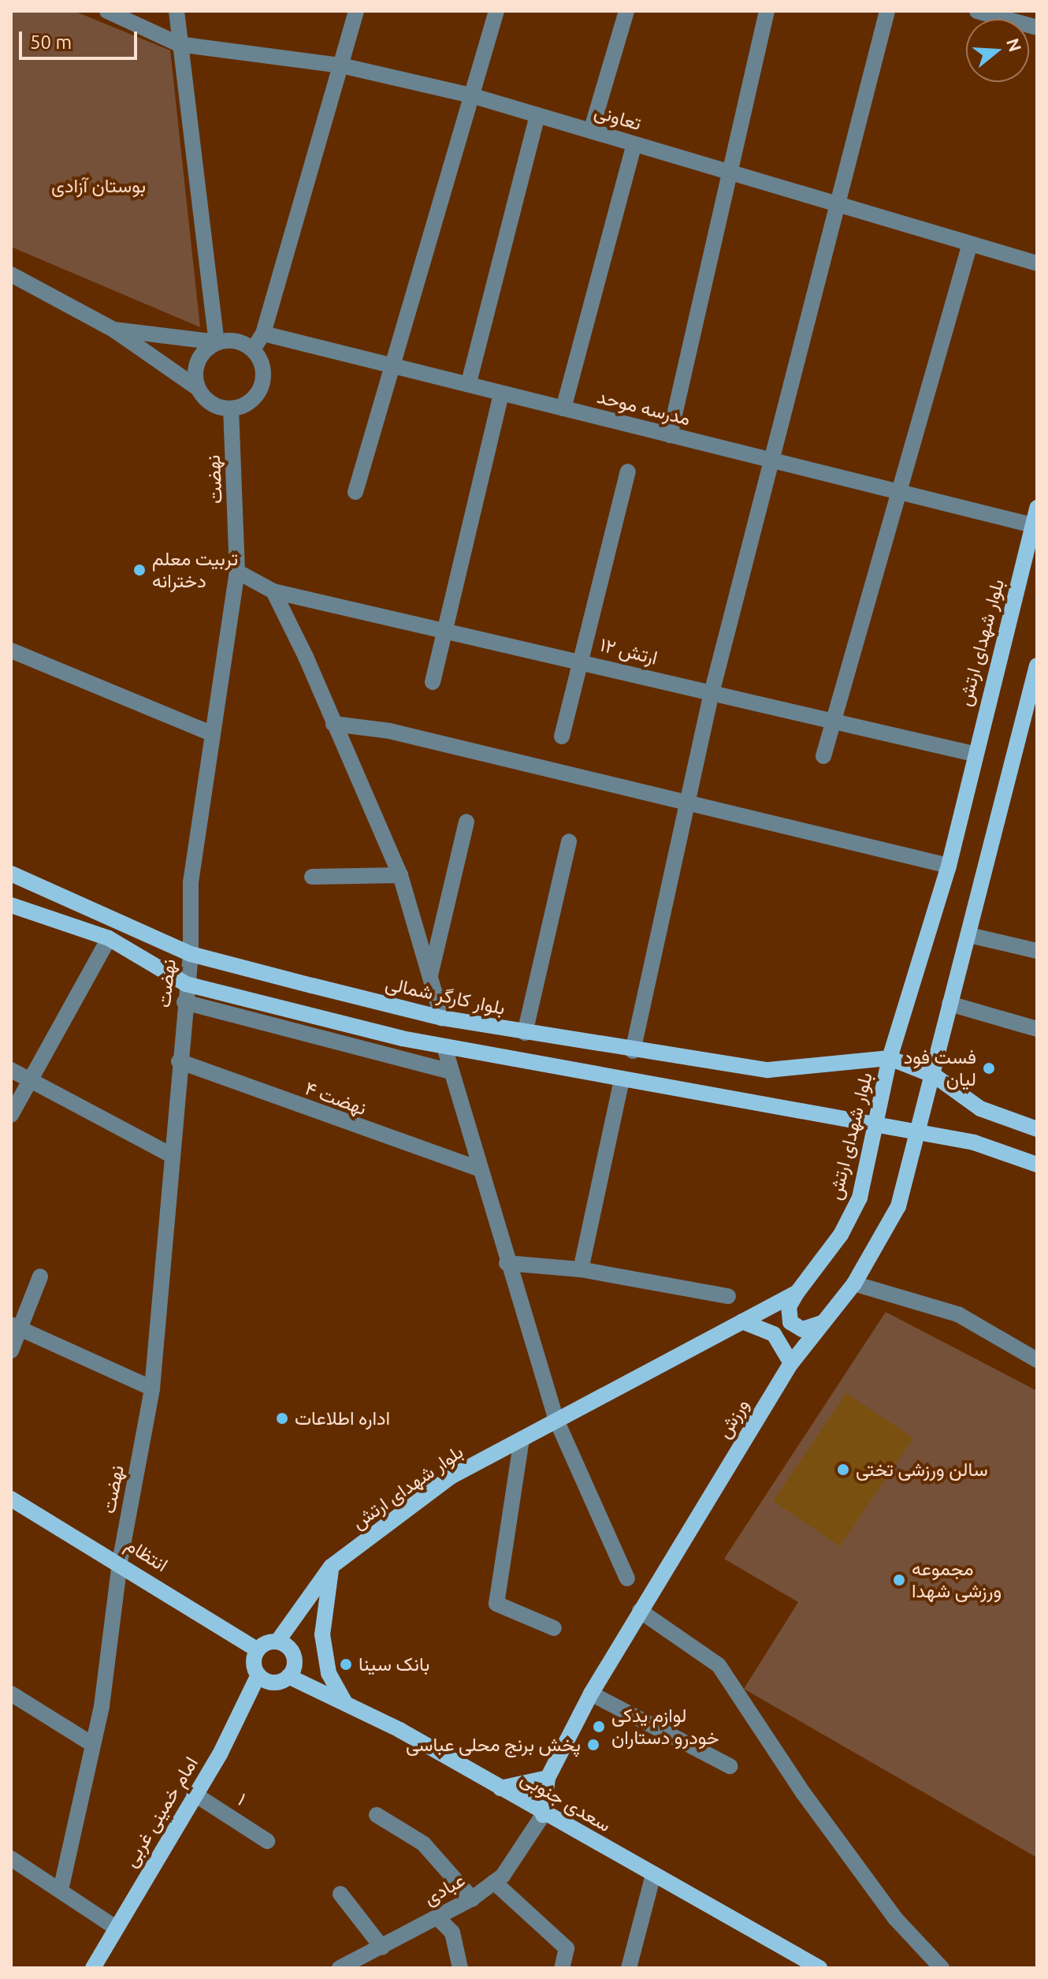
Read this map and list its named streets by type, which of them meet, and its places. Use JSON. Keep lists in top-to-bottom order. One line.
{"streets":{"main road":["بلوار شهدای ارتش","بلوار کارگر شمالی","ورزش","انتظام","سعدی جنوبی","امام خمینی غربی"],"street":["تعاونی","مدرسه موحد","نهضت","ارتش ۱۲","نهضت ۴","۱","عبادی"]},"crossings":[["مدرسه موحد","بلوار شهدای ارتش"],["نهضت","ارتش ۱۲"],["نهضت","بلوار کارگر شمالی"],["نهضت","نهضت ۴"],["نهضت","انتظام"],["بلوار شهدای ارتش","ارتش ۱۲"],["بلوار شهدای ارتش","بلوار کارگر شمالی"],["بلوار شهدای ارتش","انتظام"],["بلوار شهدای ارتش","سعدی جنوبی"],["بلوار شهدای ارتش","امام خمینی غربی"],["ورزش","سعدی جنوبی"],["ورزش","عبادی"],["انتظام","سعدی جنوبی"],["انتظام","امام خمینی غربی"],["۱","امام خمینی غربی"],["سعدی جنوبی","امام خمینی غربی"],["سعدی جنوبی","عبادی"]],"parks":["بوستان آزادی"],"places":["تربیت معلم دخترانه","فست فود لیان","اداره اطلاعات","سالن ورزشی تختی","مجموعه ورزشی شهدا","بانک سینا","لوازم یدکی خودرو دستاران","پخش برنج محلی عباسی"],"scale_bar":"50 m","north":"right"}
